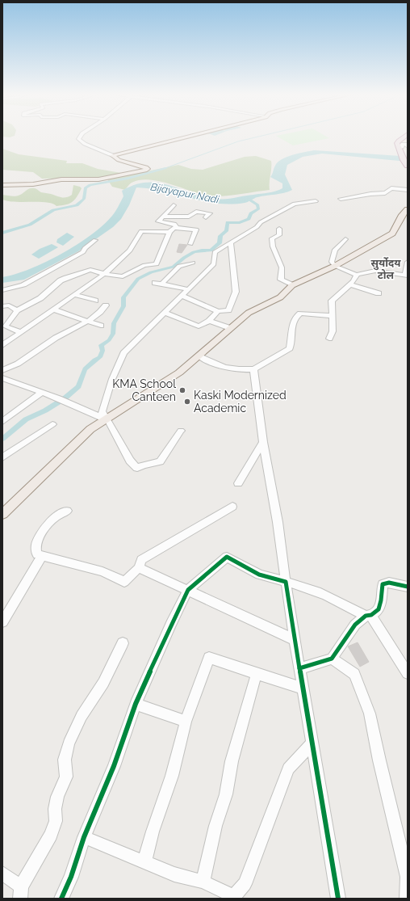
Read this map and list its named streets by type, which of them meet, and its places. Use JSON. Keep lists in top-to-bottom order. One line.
{"districts":["सुर्योदय टोल"],"water":["Bijayapur Nadi"],"places":["KMA School Canteen","Kaski Modernized Academic"]}
